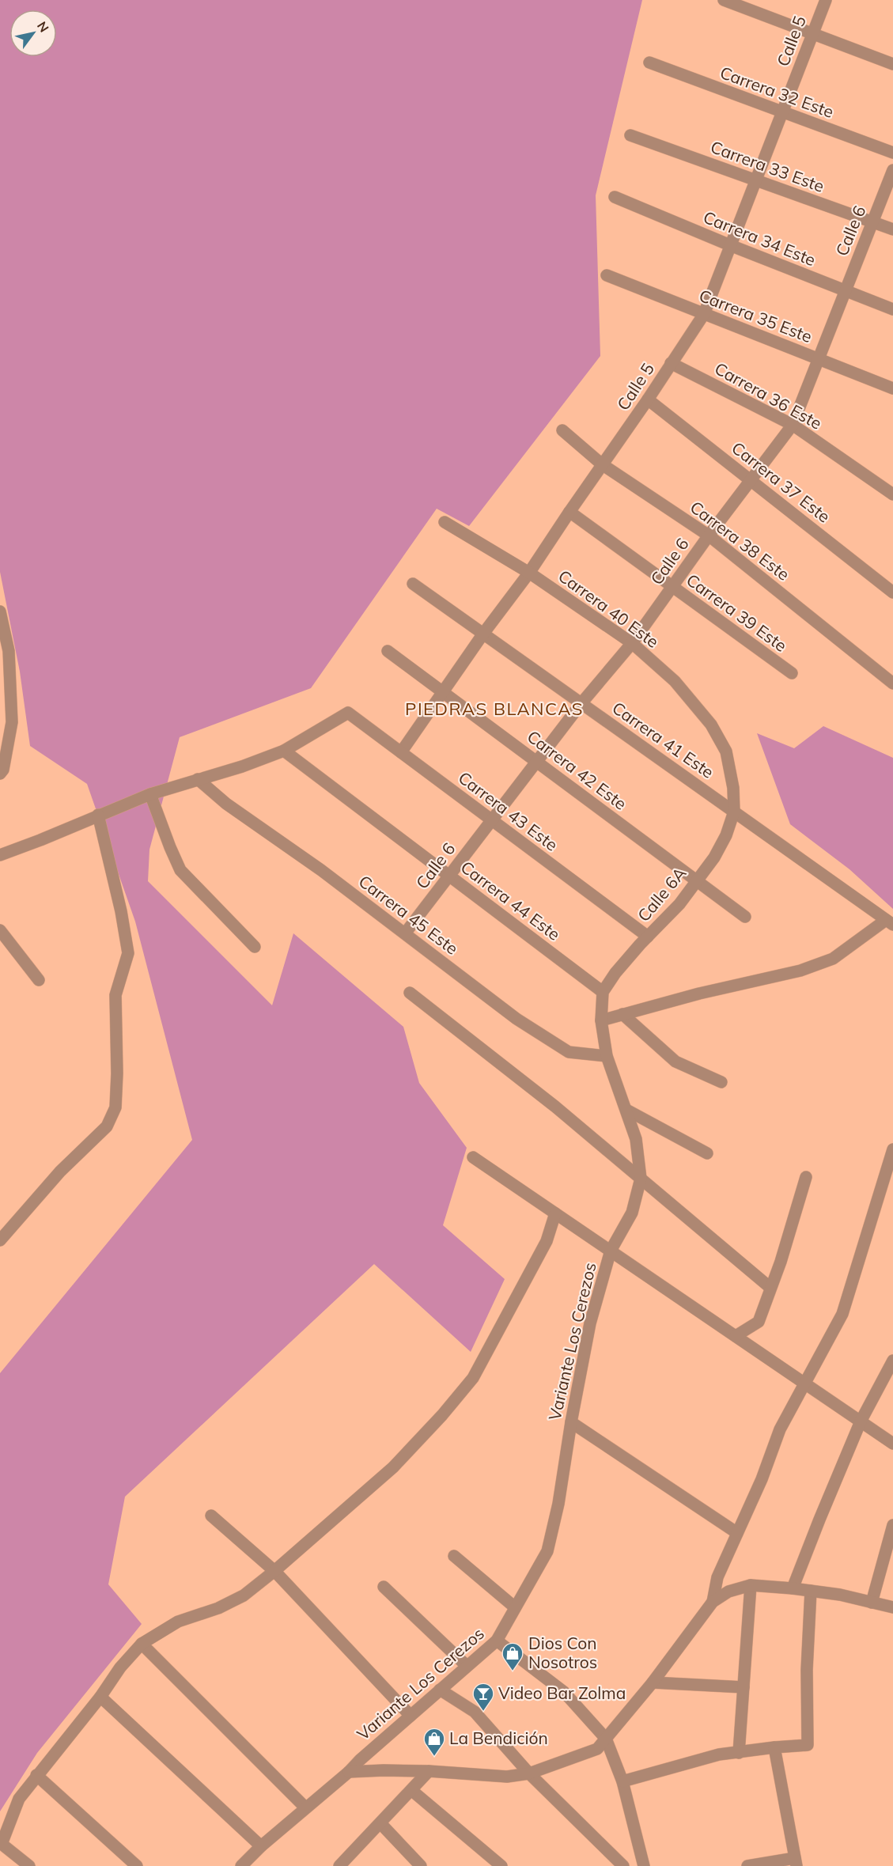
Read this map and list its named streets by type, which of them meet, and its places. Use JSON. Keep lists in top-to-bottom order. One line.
{"streets":{"street":["Calle 5","Carrera 32 Este","Carrera 33 Este","Calle 6","Carrera 34 Este","Carrera 35 Este","Carrera 36 Este","Carrera 37 Este","Carrera 38 Este","Carrera 40 Este","Carrera 39 Este","Carrera 41 Este","Carrera 42 Este","Carrera 43 Este","Calle 6A","Carrera 44 Este","Carrera 45 Este","Variante Los Cerezos"]},"crossings":[["Calle 5","Carrera 32 Este"],["Calle 5","Carrera 33 Este"],["Calle 5","Carrera 34 Este"],["Calle 5","Carrera 35 Este"],["Calle 5","Carrera 36 Este"],["Calle 5","Carrera 37 Este"],["Calle 5","Carrera 38 Este"],["Calle 5","Carrera 40 Este"],["Calle 5","Carrera 39 Este"],["Calle 5","Carrera 41 Este"],["Calle 5","Carrera 42 Este"],["Calle 5","Carrera 43 Este"],["Carrera 33 Este","Calle 6"],["Calle 6","Carrera 34 Este"],["Calle 6","Carrera 35 Este"],["Calle 6","Carrera 36 Este"],["Calle 6","Carrera 37 Este"],["Calle 6","Carrera 38 Este"],["Calle 6","Carrera 40 Este"],["Calle 6","Carrera 39 Este"],["Calle 6","Carrera 41 Este"],["Calle 6","Carrera 42 Este"],["Calle 6","Carrera 43 Este"],["Calle 6","Carrera 44 Este"],["Calle 6","Carrera 45 Este"],["Carrera 40 Este","Carrera 41 Este"],["Carrera 40 Este","Calle 6A"],["Carrera 41 Este","Calle 6A"],["Carrera 42 Este","Calle 6A"],["Carrera 43 Este","Calle 6A"],["Carrera 43 Este","Carrera 44 Este"],["Calle 6A","Carrera 44 Este"],["Calle 6A","Variante Los Cerezos"],["Carrera 44 Este","Variante Los Cerezos"],["Carrera 45 Este","Variante Los Cerezos"]],"districts":["PIEDRAS BLANCAS"],"places":{"shop":["Dios Con Nosotros","La Bendición"],"bar":["Video Bar Zolma"]},"north":"top right"}
